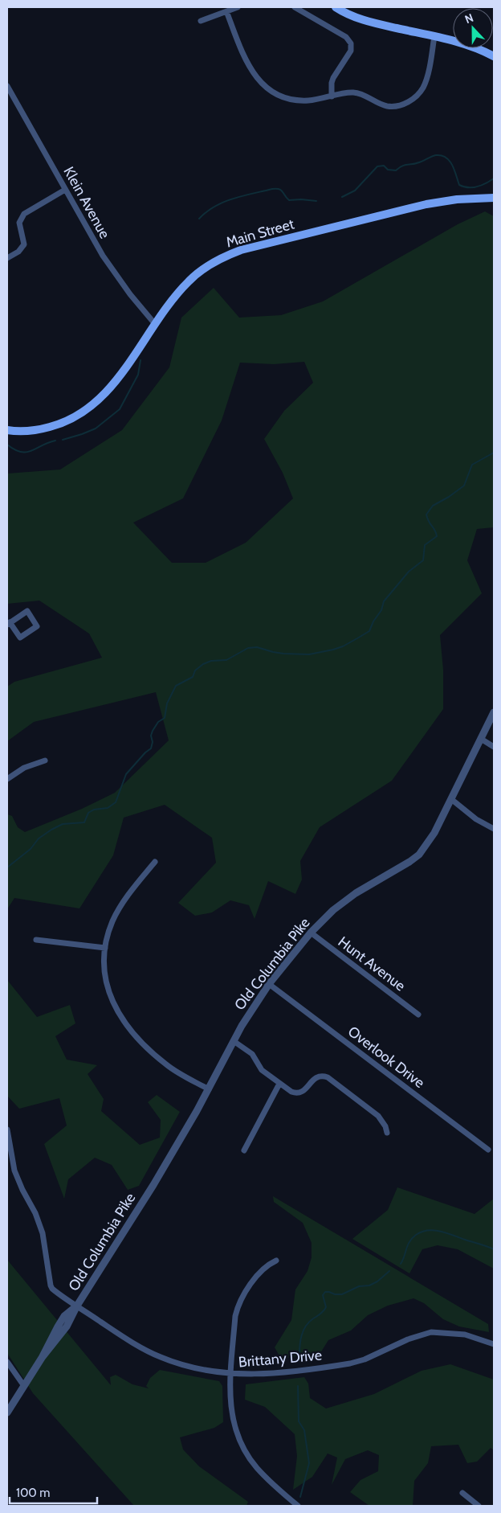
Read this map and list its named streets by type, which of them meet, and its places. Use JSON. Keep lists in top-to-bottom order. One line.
{"streets":{"main road":["Main Street"],"street":["Klein Avenue","Old Columbia Pike","Hunt Avenue","Overlook Drive","Brittany Drive"]},"crossings":[["Klein Avenue","Main Street"],["Old Columbia Pike","Hunt Avenue"],["Old Columbia Pike","Overlook Drive"],["Old Columbia Pike","Brittany Drive"]],"scale_bar":"100 m","north":"top"}
